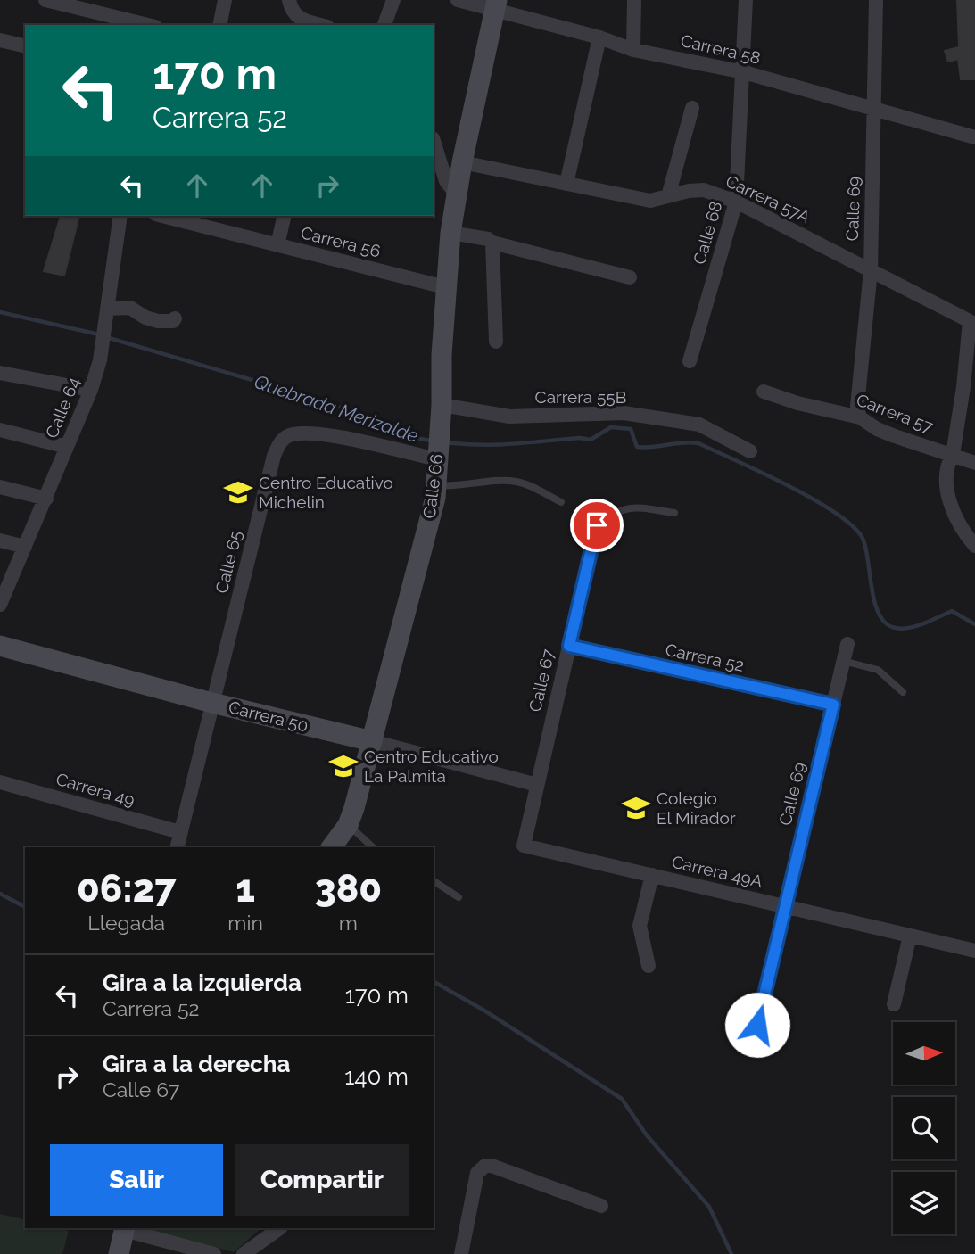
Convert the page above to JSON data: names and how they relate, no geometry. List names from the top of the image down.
{
  "streets": {
    "street": [
      "Carrera 58",
      "Carrera 57A",
      "Calle 69",
      "Calle 68",
      "Carrera 56",
      "Carrera 55B",
      "Calle 64",
      "Carrera 57",
      "Calle 66",
      "Calle 65",
      "Carrera 52",
      "Calle 67",
      "Carrera 50",
      "Carrera 49",
      "Carrera 49A"
    ]
  },
  "crossings": [
    ["Carrera 58", "Calle 69"],
    ["Carrera 58", "Calle 68"],
    ["Carrera 58", "Calle 66"],
    ["Carrera 57A", "Calle 69"],
    ["Carrera 57A", "Calle 68"],
    ["Carrera 57A", "Carrera 57"],
    ["Carrera 57A", "Calle 66"],
    ["Calle 69", "Carrera 57"],
    ["Calle 69", "Carrera 52"],
    ["Calle 69", "Carrera 49A"],
    ["Carrera 56", "Calle 66"],
    ["Carrera 55B", "Calle 66"],
    ["Calle 66", "Calle 65"],
    ["Calle 66", "Carrera 50"],
    ["Calle 65", "Carrera 50"],
    ["Calle 65", "Carrera 49"],
    ["Carrera 52", "Calle 67"],
    ["Calle 67", "Carrera 50"],
    ["Calle 67", "Carrera 49A"]
  ],
  "water": ["Quebrada Merizalde"],
  "places": {
    "school or university": ["Centro Educativo Michelin", "Centro Educativo La Palmita", "Colegio El Mirador"]
  },
  "north": "right",
  "page": {
    "turn": ["170 m", "Carrera 52"],
    "eta": [
      "06:27",
      "Llegada",
      "1",
      "min",
      "380",
      "m"
    ],
    "list": [
      {
        "name": "Gira a la izquierda",
        "note": "Carrera 52",
        "value": "170 m"
      },
      {
        "name": "Gira a la derecha",
        "note": "Calle 67",
        "value": "140 m"
      }
    ],
    "buttons": ["Salir", "Compartir"]
  }
}
